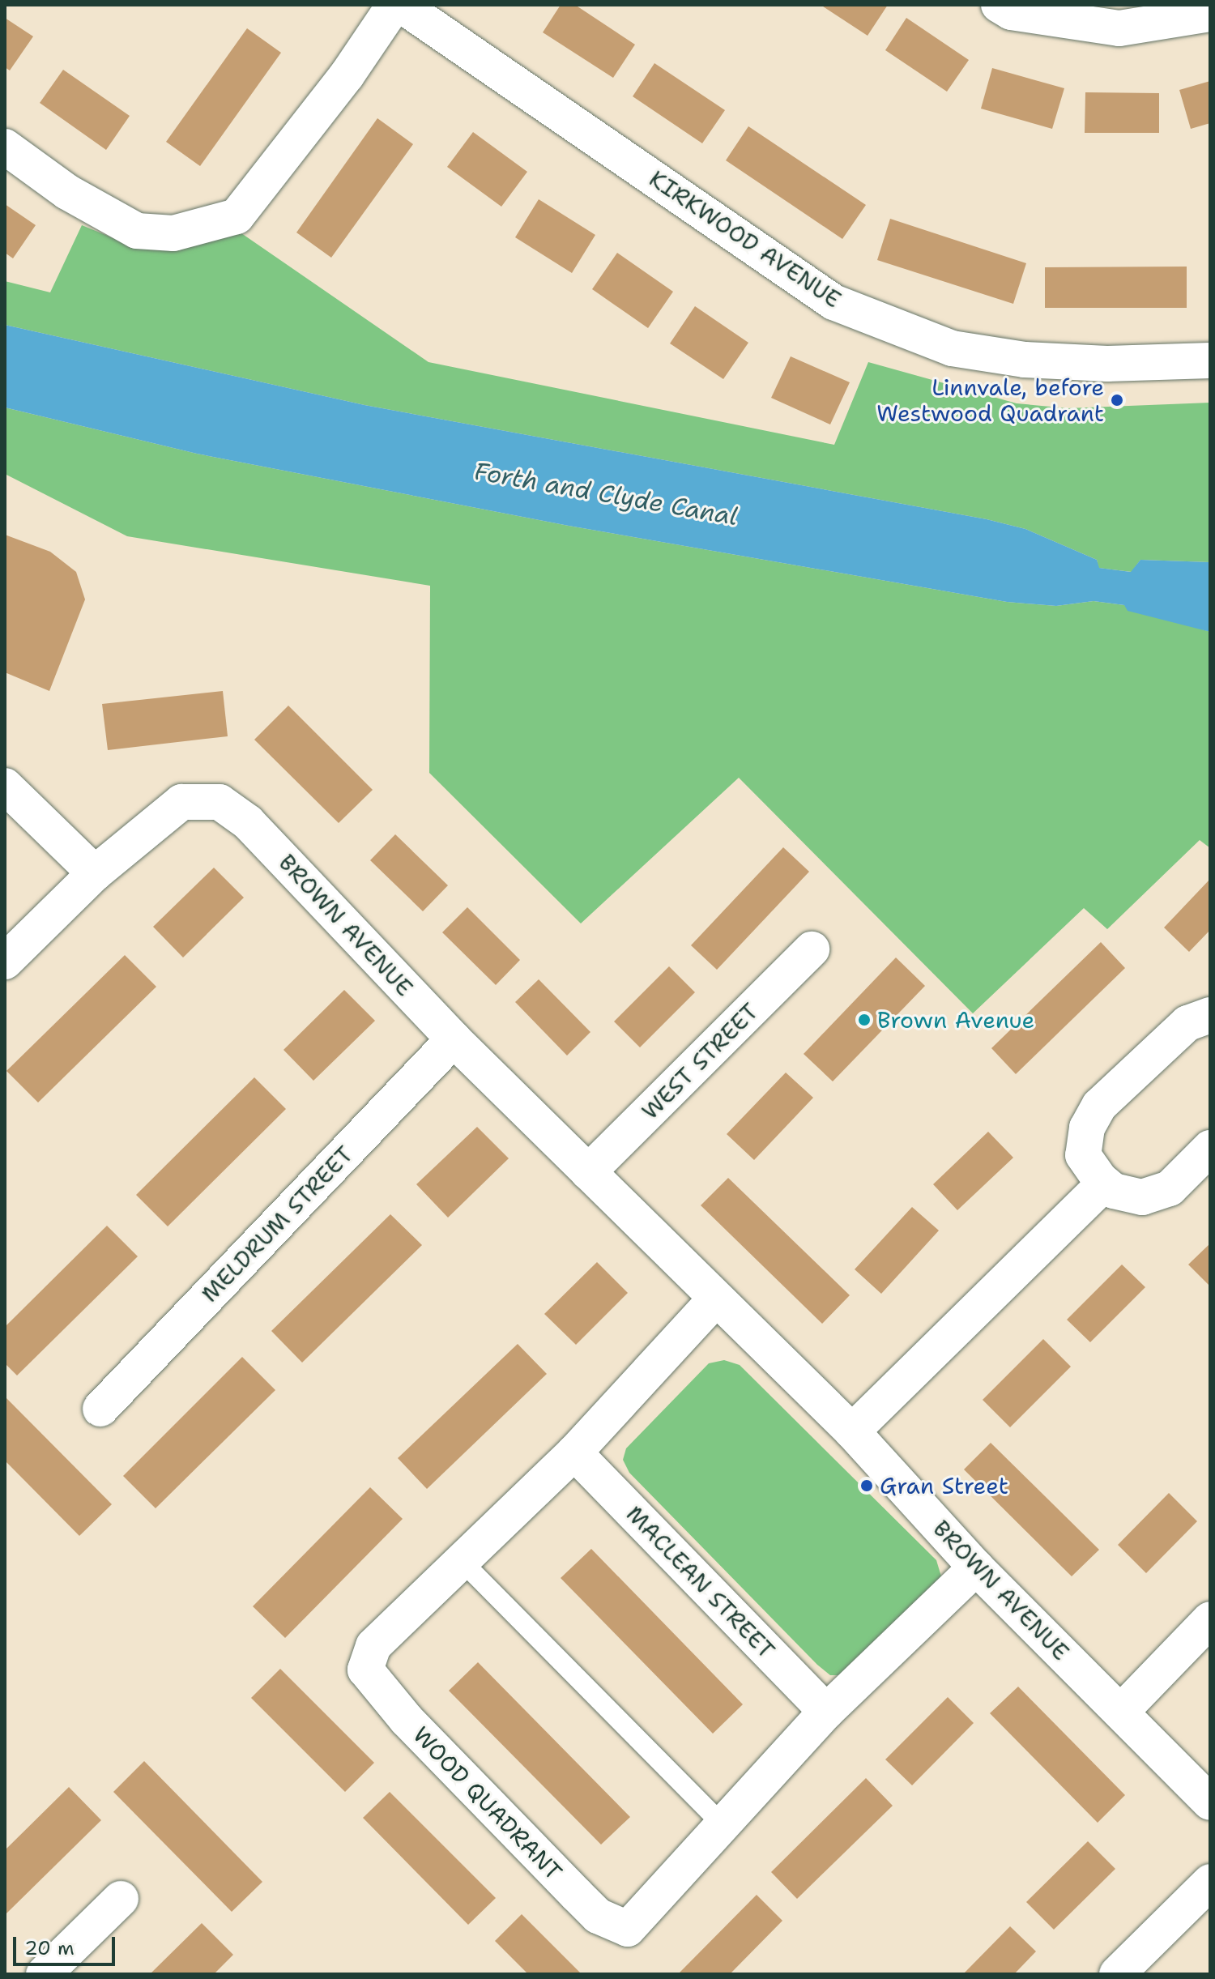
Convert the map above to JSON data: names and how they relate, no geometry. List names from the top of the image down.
{
  "streets": {
    "street": [
      "KIRKWOOD AVENUE",
      "BROWN AVENUE",
      "WEST STREET",
      "MELDRUM STREET",
      "MACLEAN STREET",
      "WOOD QUADRANT"
    ]
  },
  "crossings": [
    ["BROWN AVENUE", "WEST STREET"],
    ["BROWN AVENUE", "MELDRUM STREET"],
    ["BROWN AVENUE", "WOOD QUADRANT"],
    ["MACLEAN STREET", "WOOD QUADRANT"]
  ],
  "water": ["Forth and Clyde Canal"],
  "places": ["Linnvale, before Westwood Quadrant", "Brown Avenue", "Gran Street"],
  "scale_bar": "20 m"
}
